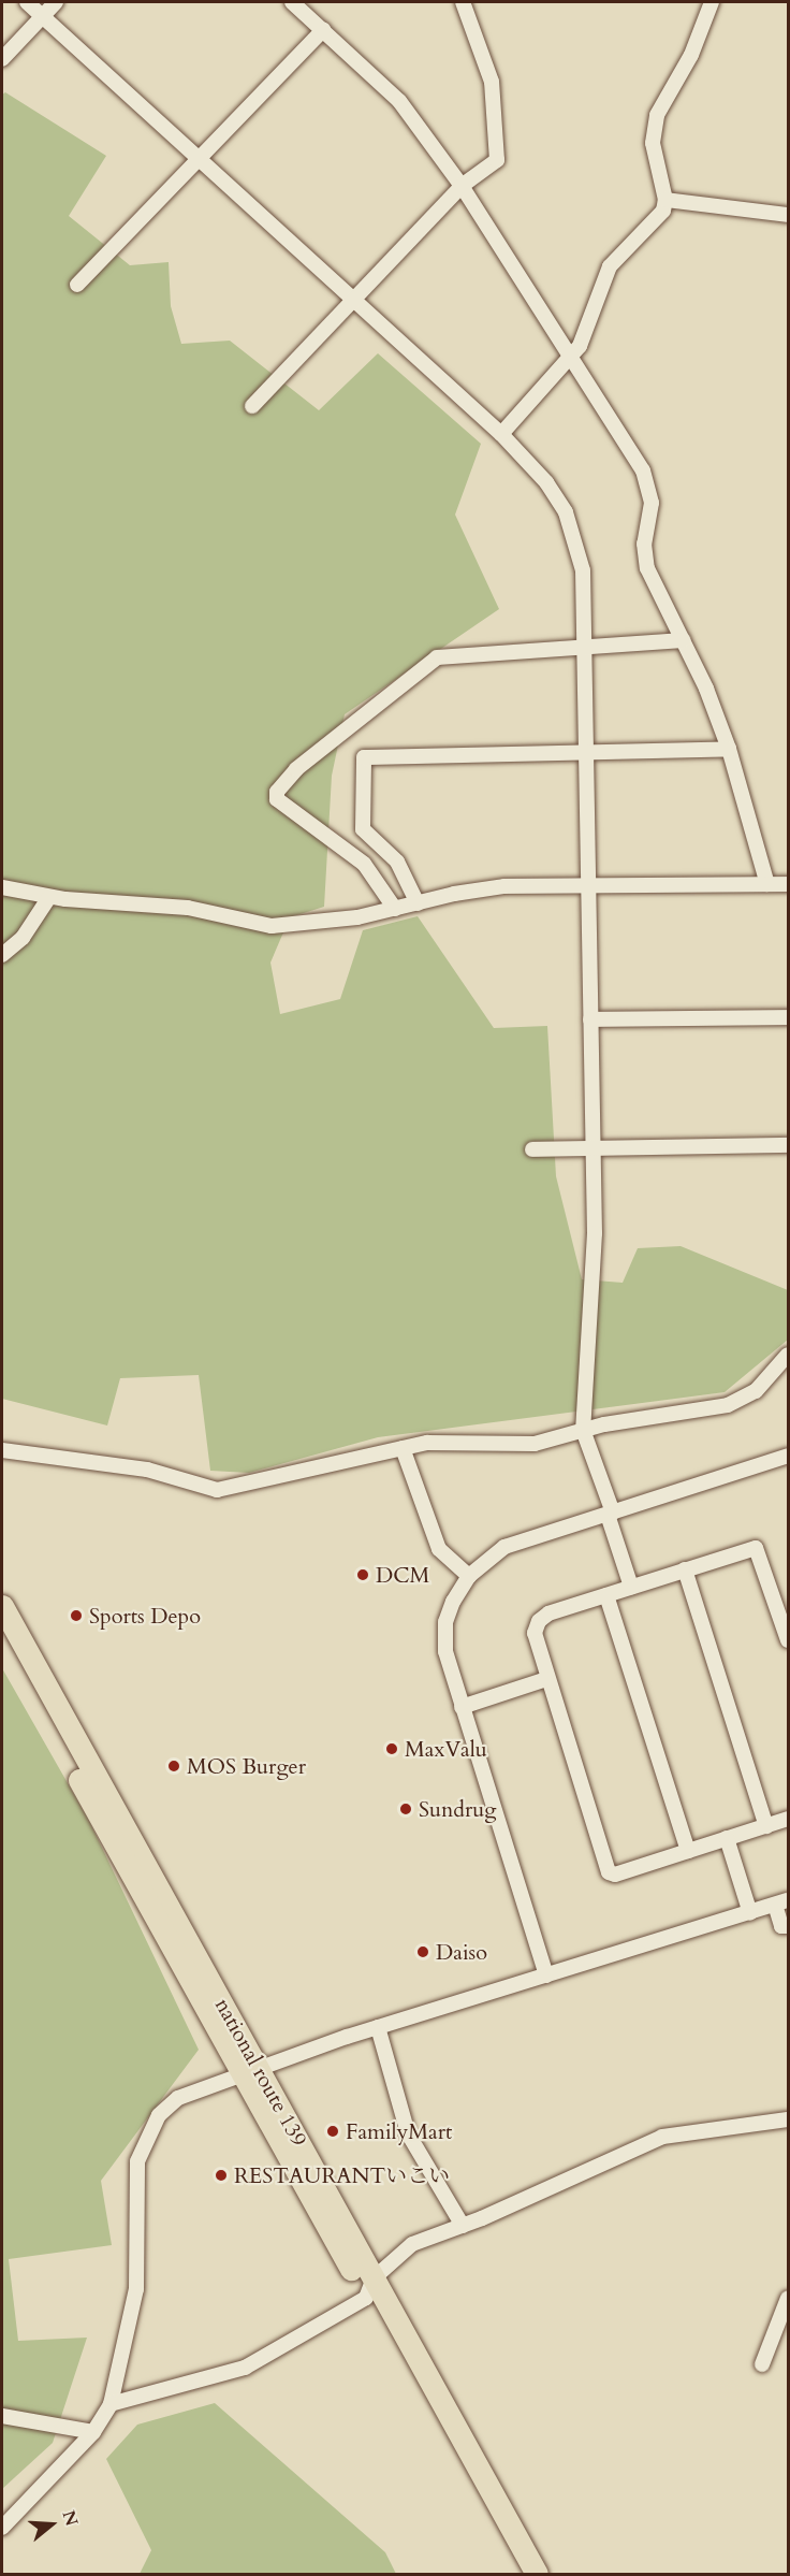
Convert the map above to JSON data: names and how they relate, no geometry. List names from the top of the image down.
{
  "streets": {
    "highway": ["national route 139"]
  },
  "places": [
    "DCM",
    "Sports Depo",
    "MaxValu",
    "MOS Burger",
    "Sundrug",
    "Daiso",
    "FamilyMart",
    "RESTAURANTいこい"
  ],
  "north": "right"
}
